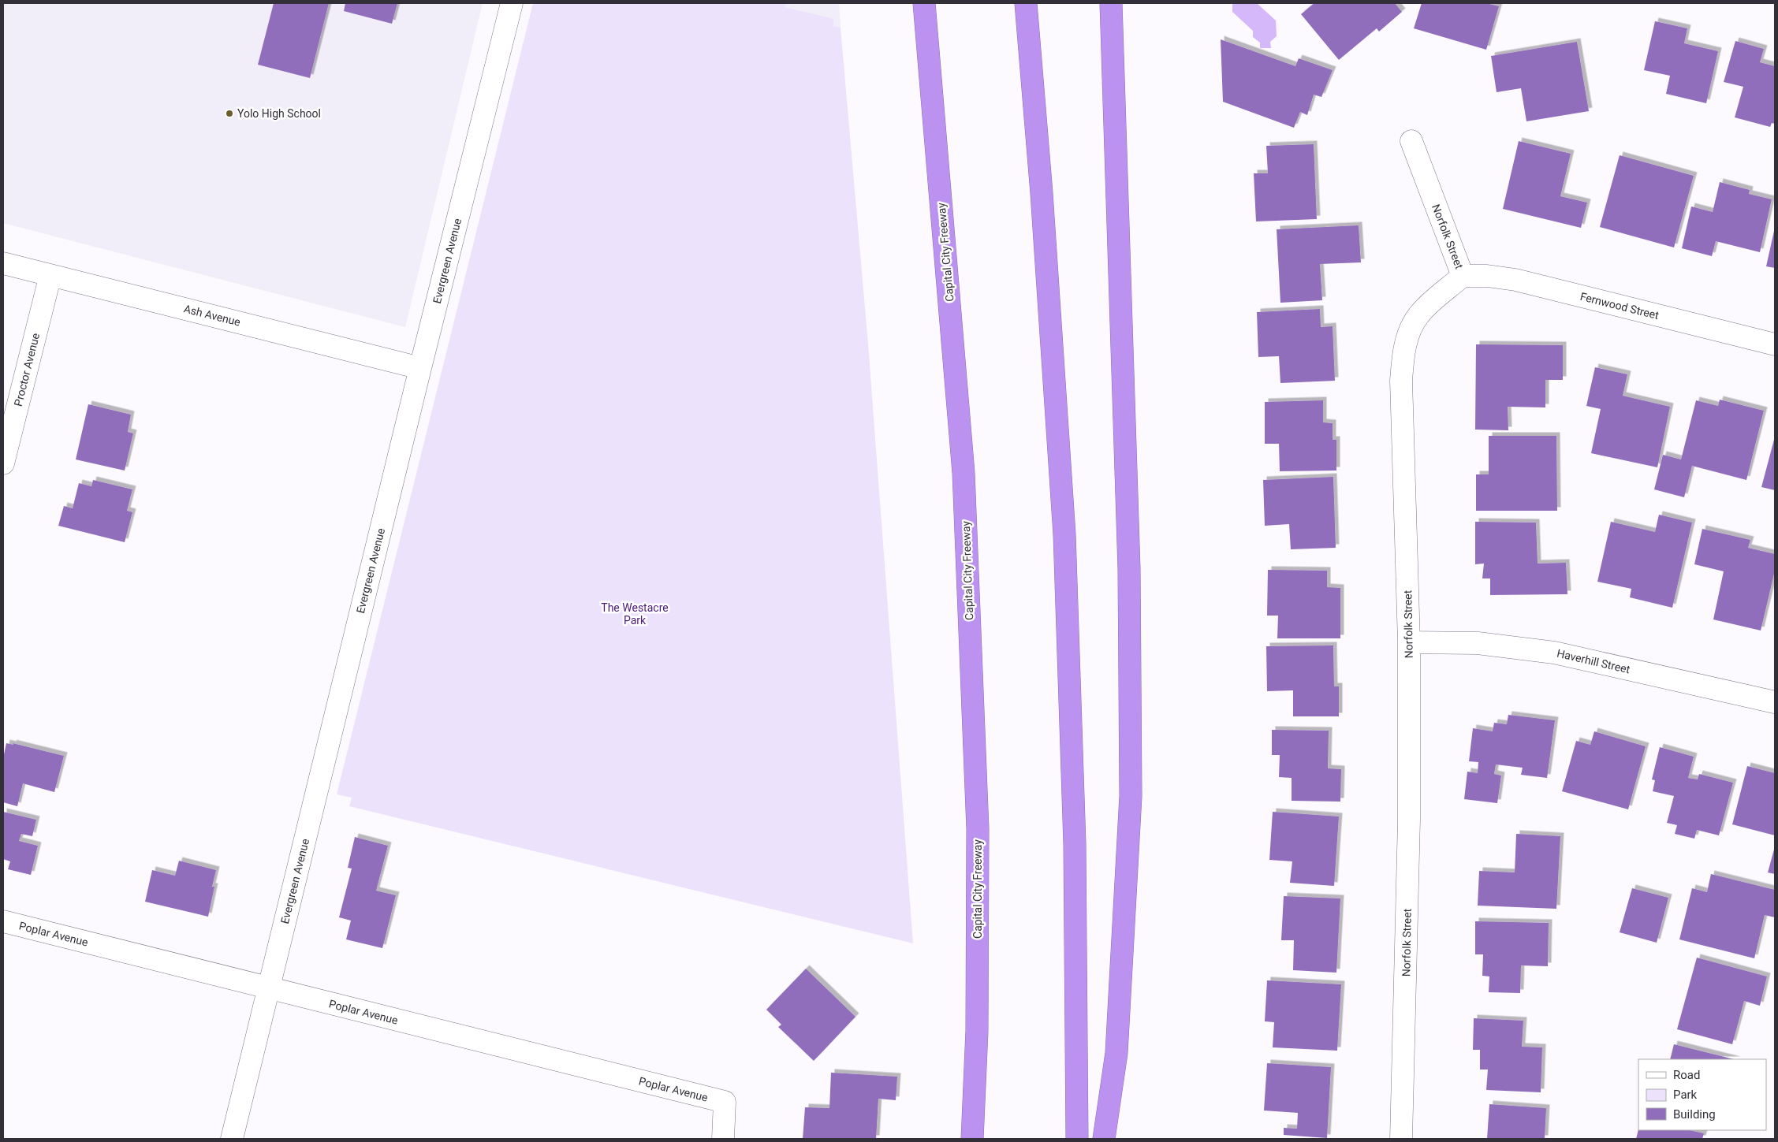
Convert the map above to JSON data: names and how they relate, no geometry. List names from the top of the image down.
{
  "streets": {
    "highway": ["Capital City Freeway"],
    "street": [
      "Norfolk Street",
      "Evergreen Avenue",
      "Fernwood Street",
      "Ash Avenue",
      "Proctor Avenue",
      "Haverhill Street",
      "Poplar Avenue"
    ]
  },
  "crossings": [
    ["Norfolk Street", "Fernwood Street"],
    ["Norfolk Street", "Haverhill Street"],
    ["Evergreen Avenue", "Ash Avenue"],
    ["Evergreen Avenue", "Poplar Avenue"],
    ["Ash Avenue", "Proctor Avenue"]
  ],
  "parks": ["The Westacre Park"],
  "places": ["Yolo High School"],
  "legend": ["Road", "Park", "Building"]
}
